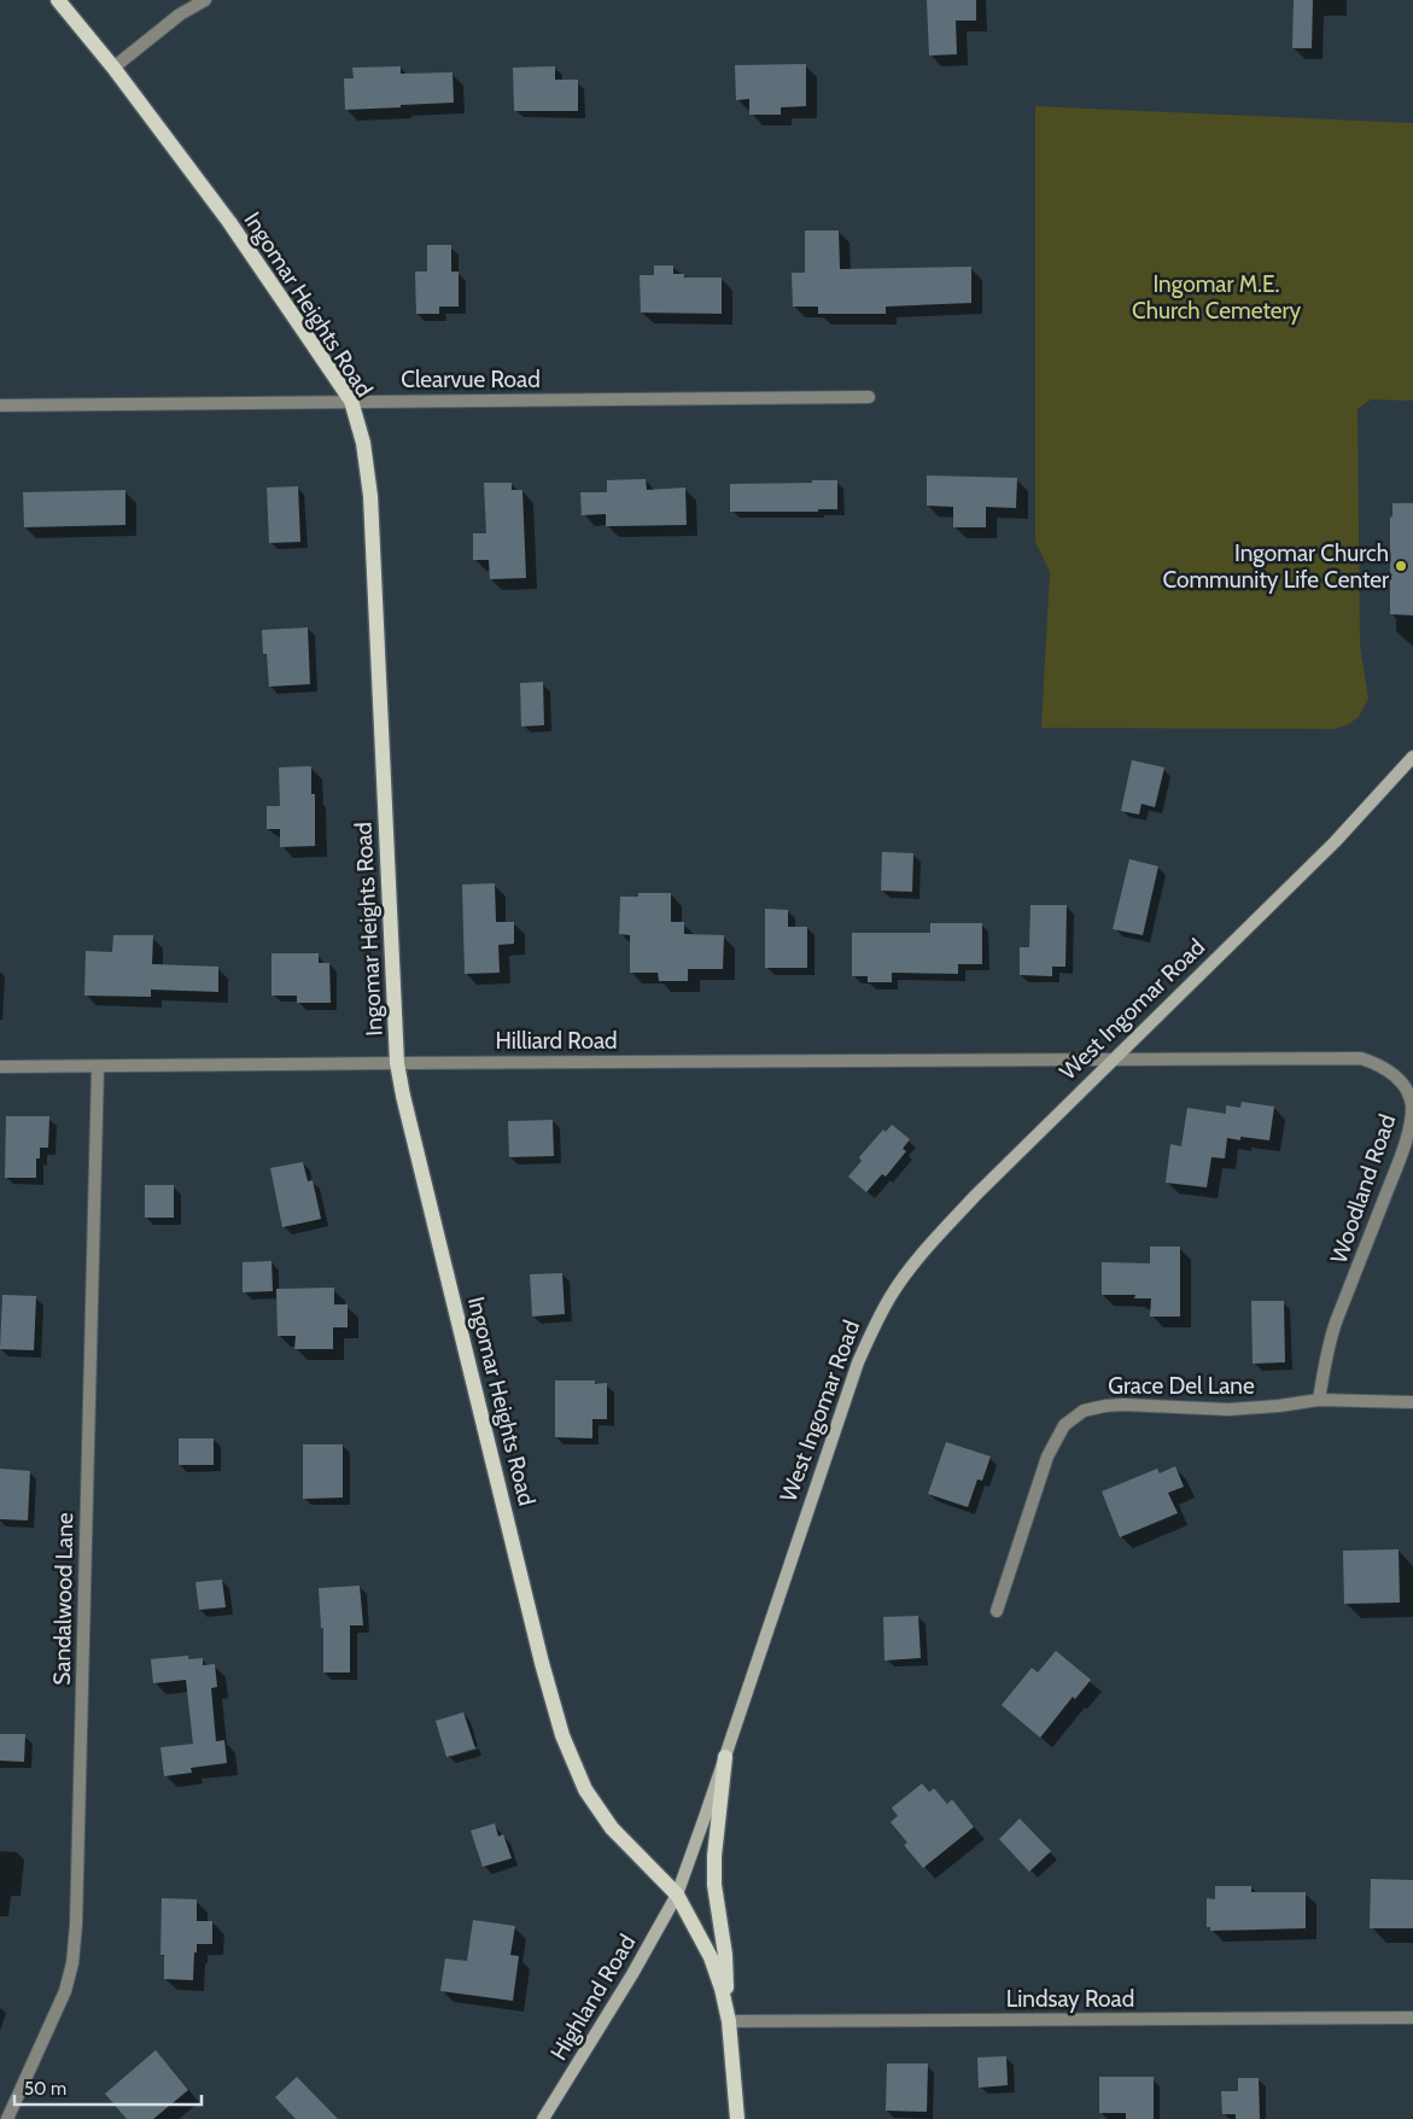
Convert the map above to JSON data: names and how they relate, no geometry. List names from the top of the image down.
{
  "streets": {
    "main road": ["Ingomar Heights Road"],
    "street": [
      "Clearvue Road",
      "West Ingomar Road",
      "Hilliard Road",
      "Woodland Road",
      "Grace Del Lane",
      "Sandalwood Lane",
      "Highland Road",
      "Lindsay Road"
    ]
  },
  "crossings": [
    ["Ingomar Heights Road", "Clearvue Road"],
    ["Ingomar Heights Road", "West Ingomar Road"],
    ["Ingomar Heights Road", "Hilliard Road"],
    ["Ingomar Heights Road", "Highland Road"],
    ["West Ingomar Road", "Hilliard Road"],
    ["West Ingomar Road", "Woodland Road"],
    ["West Ingomar Road", "Highland Road"],
    ["Hilliard Road", "Woodland Road"],
    ["Hilliard Road", "Sandalwood Lane"],
    ["Woodland Road", "Grace Del Lane"]
  ],
  "parks": ["Ingomar M.E. Church Cemetery"],
  "places": ["Ingomar Church Community Life Center"],
  "scale_bar": "50 m"
}
